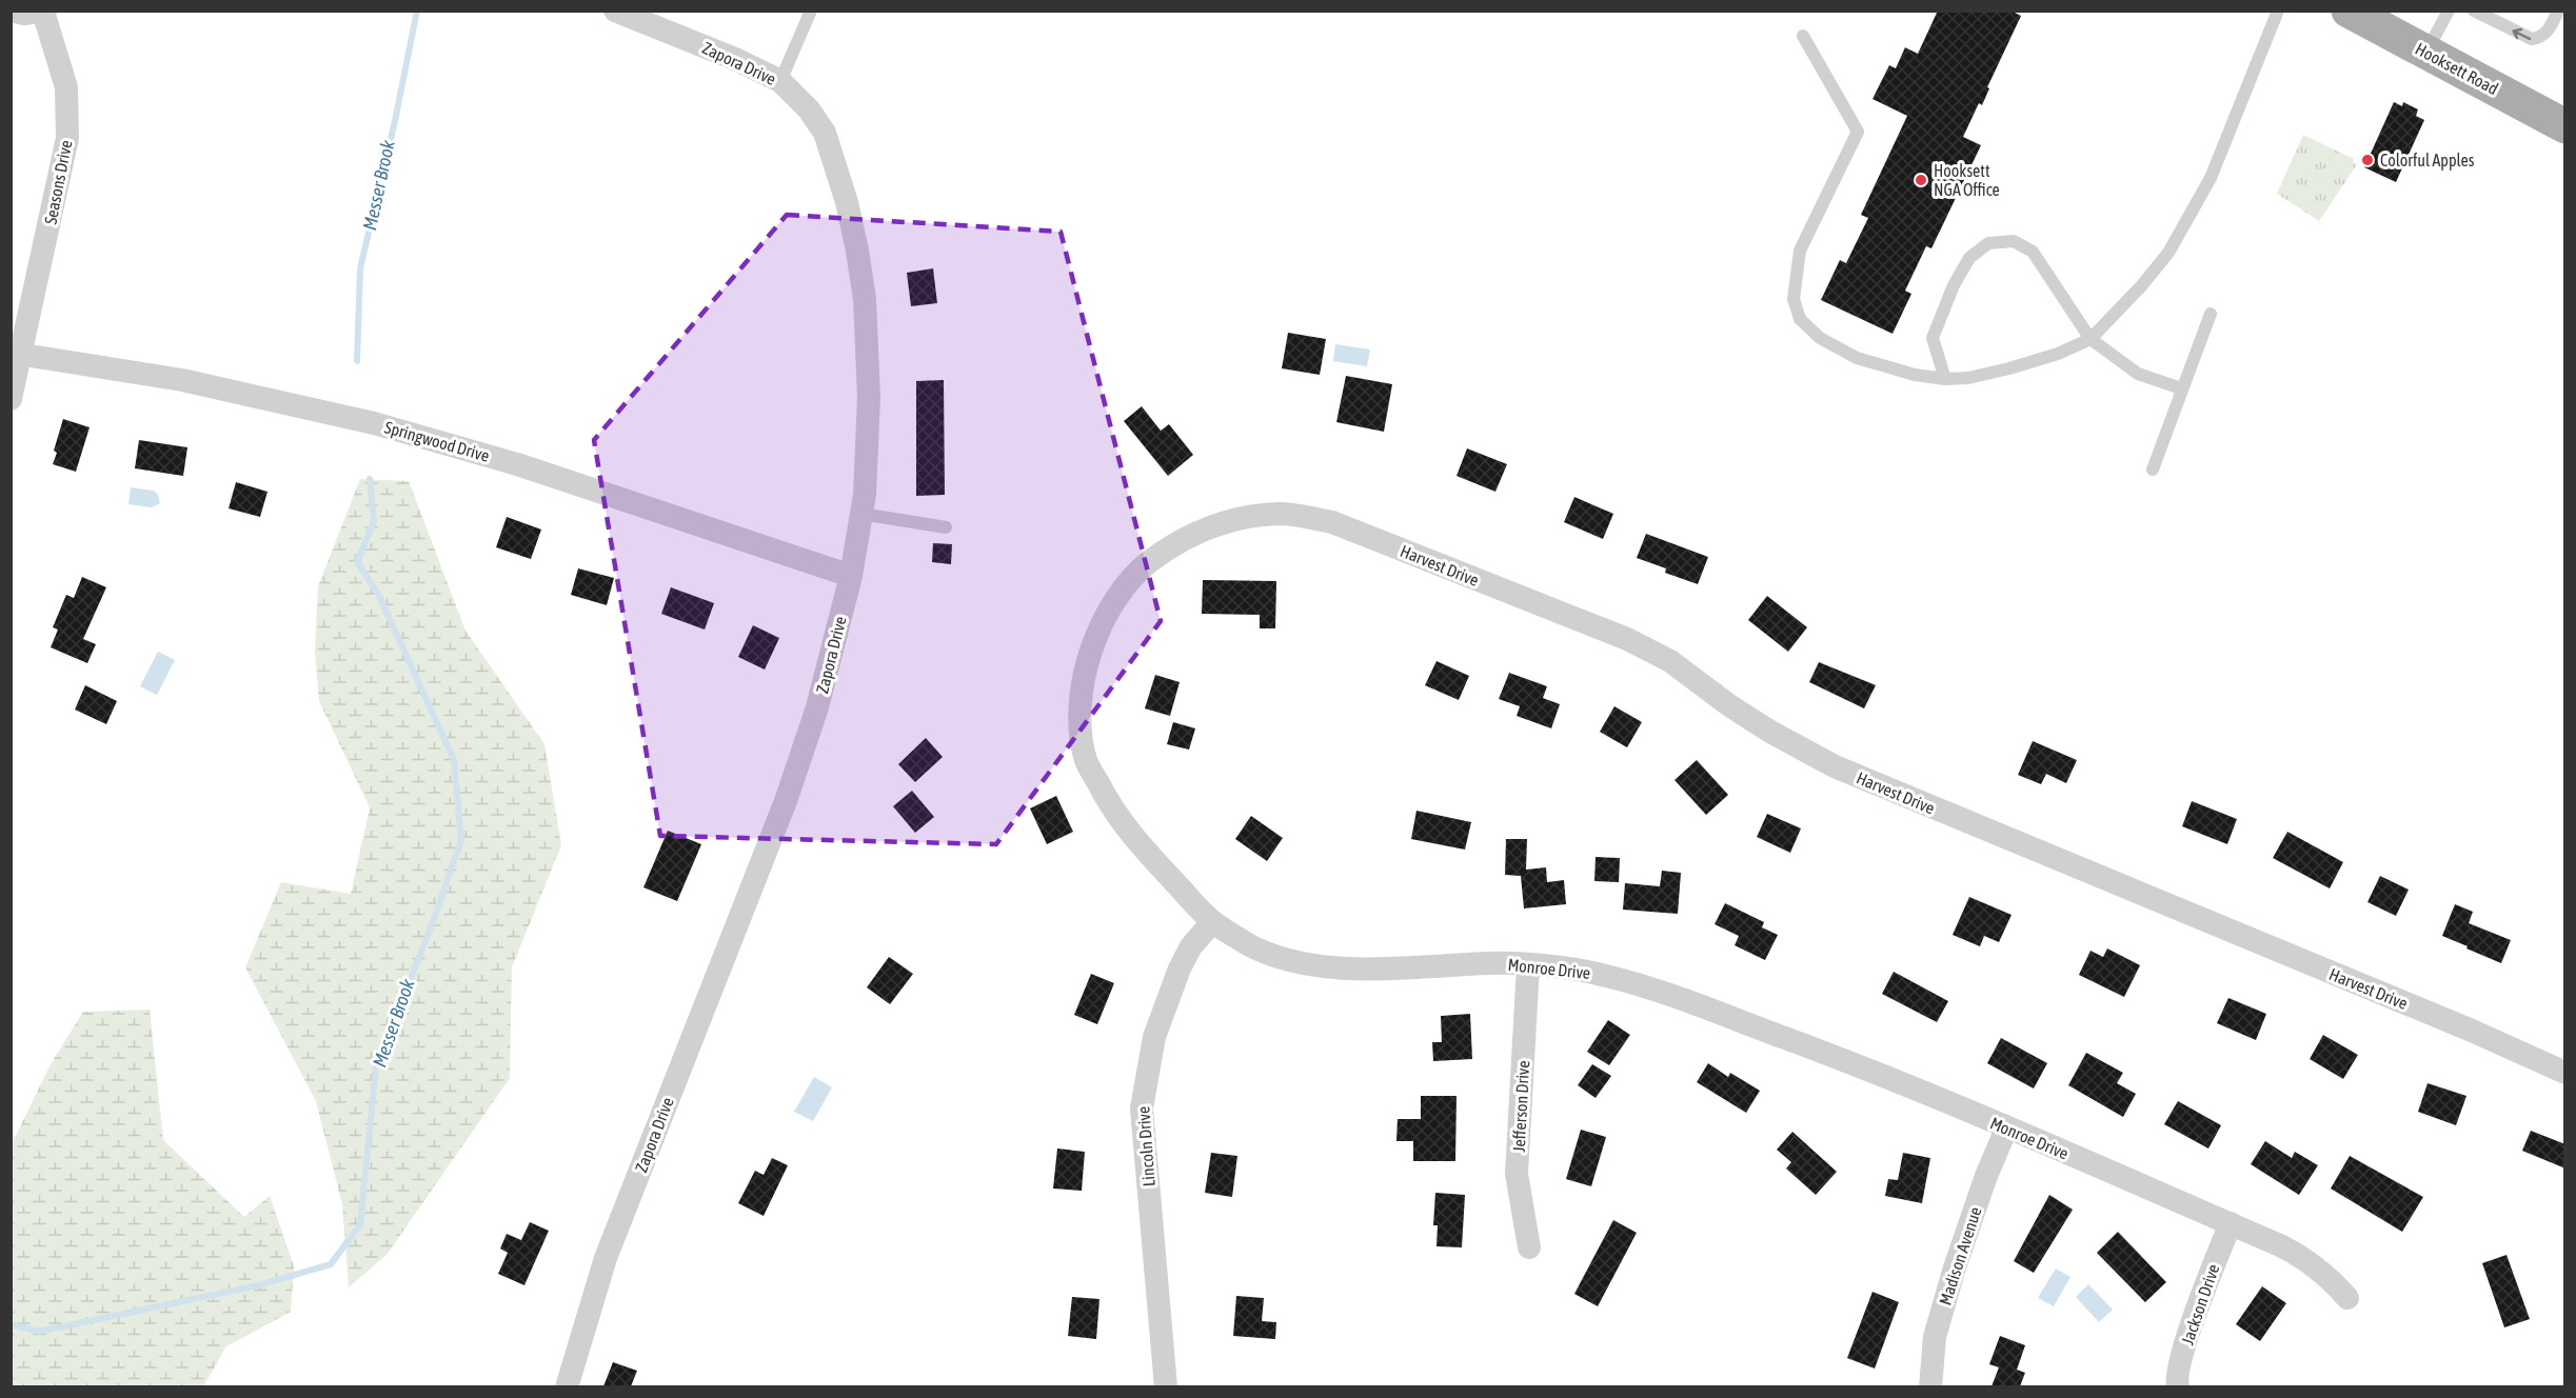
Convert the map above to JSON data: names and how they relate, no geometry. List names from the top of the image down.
{
  "streets": {
    "main road": ["Hooksett Road"],
    "street": [
      "Zapora Drive",
      "Seasons Drive",
      "Springwood Drive",
      "Harvest Drive",
      "Monroe Drive",
      "Jefferson Drive",
      "Lincoln Drive",
      "Madison Avenue",
      "Jackson Drive"
    ]
  },
  "crossings": [
    ["Zapora Drive", "Springwood Drive"],
    ["Seasons Drive", "Springwood Drive"],
    ["Harvest Drive", "Monroe Drive"],
    ["Monroe Drive", "Jefferson Drive"],
    ["Monroe Drive", "Lincoln Drive"],
    ["Monroe Drive", "Madison Avenue"],
    ["Monroe Drive", "Jackson Drive"]
  ],
  "water": ["Messer Brook"],
  "places": ["Colorful Apples", "Hooksett NGA Office"]
}
